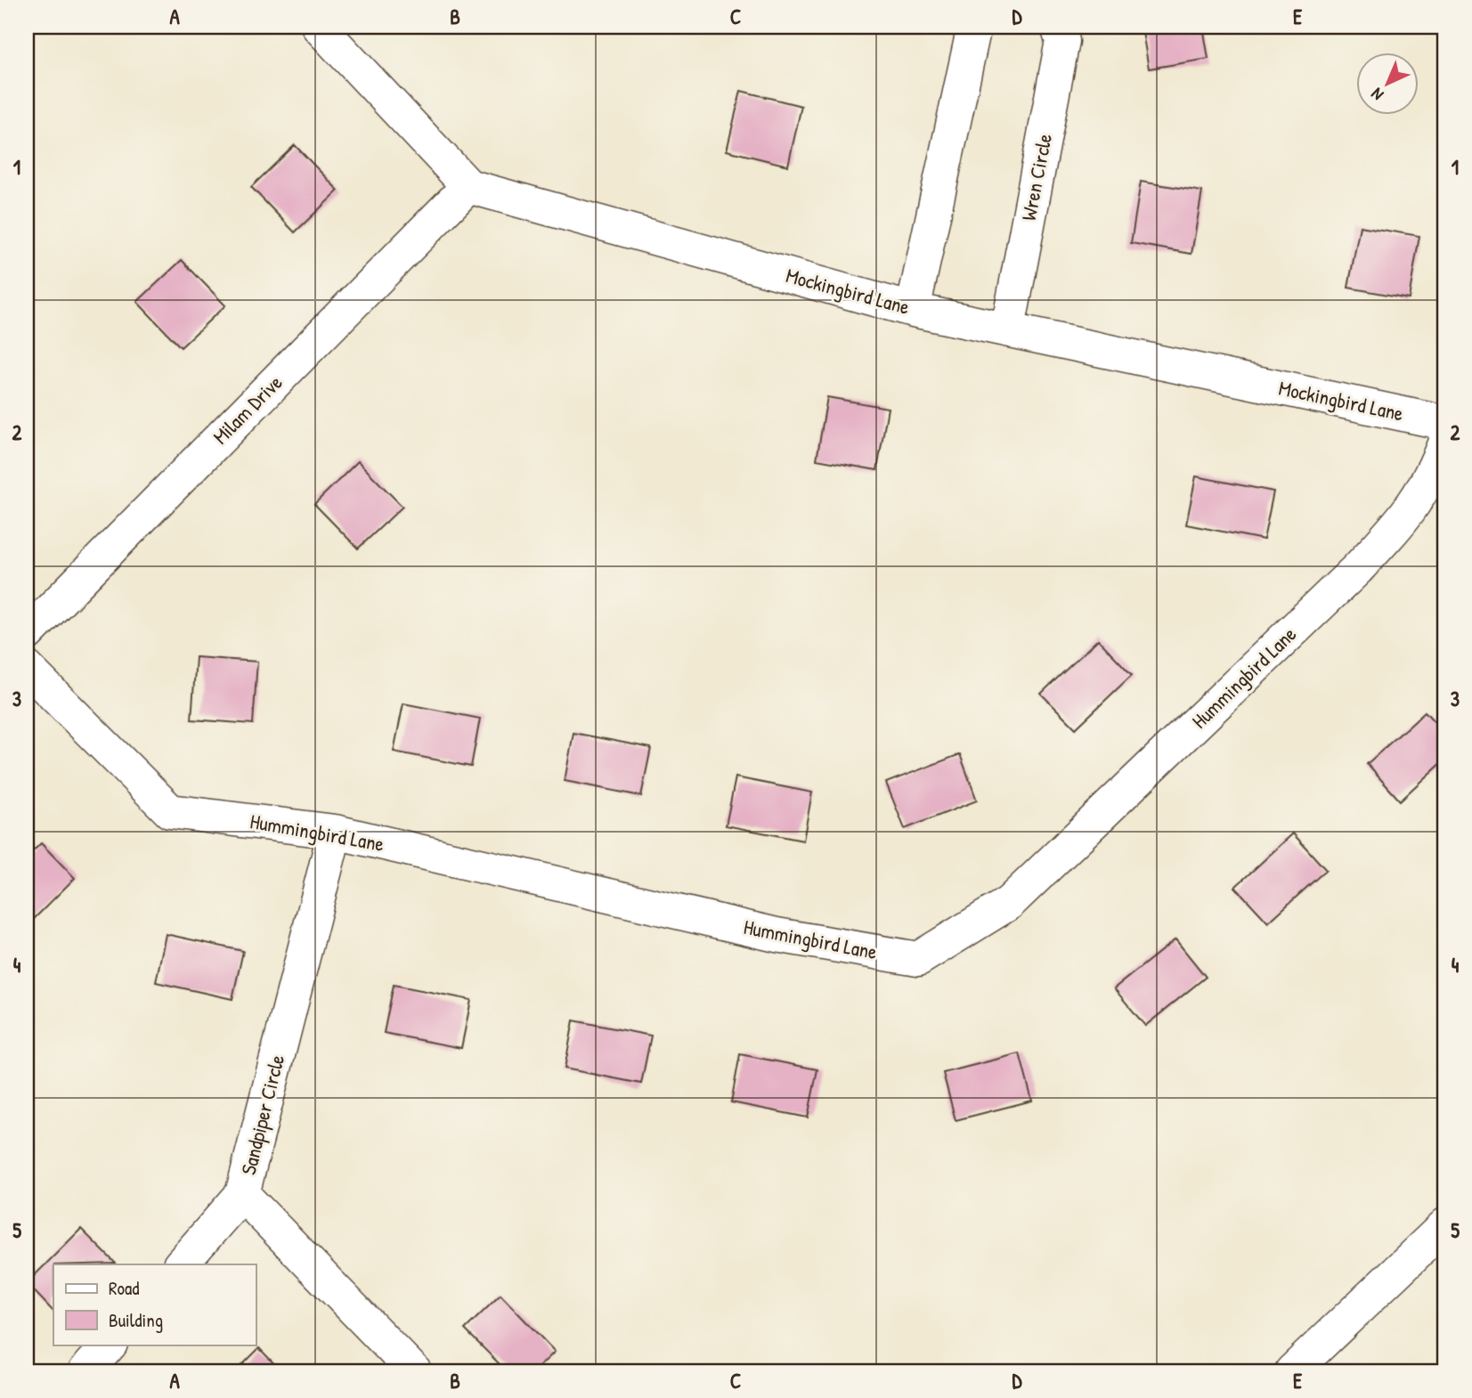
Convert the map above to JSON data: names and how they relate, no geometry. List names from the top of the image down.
{
  "streets": {
    "street": [
      "Wren Circle",
      "Mockingbird Lane",
      "Milam Drive",
      "Hummingbird Lane",
      "Sandpiper Circle"
    ]
  },
  "crossings": [
    ["Wren Circle", "Mockingbird Lane"],
    ["Mockingbird Lane", "Milam Drive"],
    ["Hummingbird Lane", "Sandpiper Circle"]
  ],
  "legend": ["Road", "Building"],
  "north": "bottom left",
  "grid": {
    "columns": [
      "A",
      "B",
      "C",
      "D",
      "E"
    ],
    "rows": [
      "1",
      "2",
      "3",
      "4",
      "5"
    ]
  }
}
